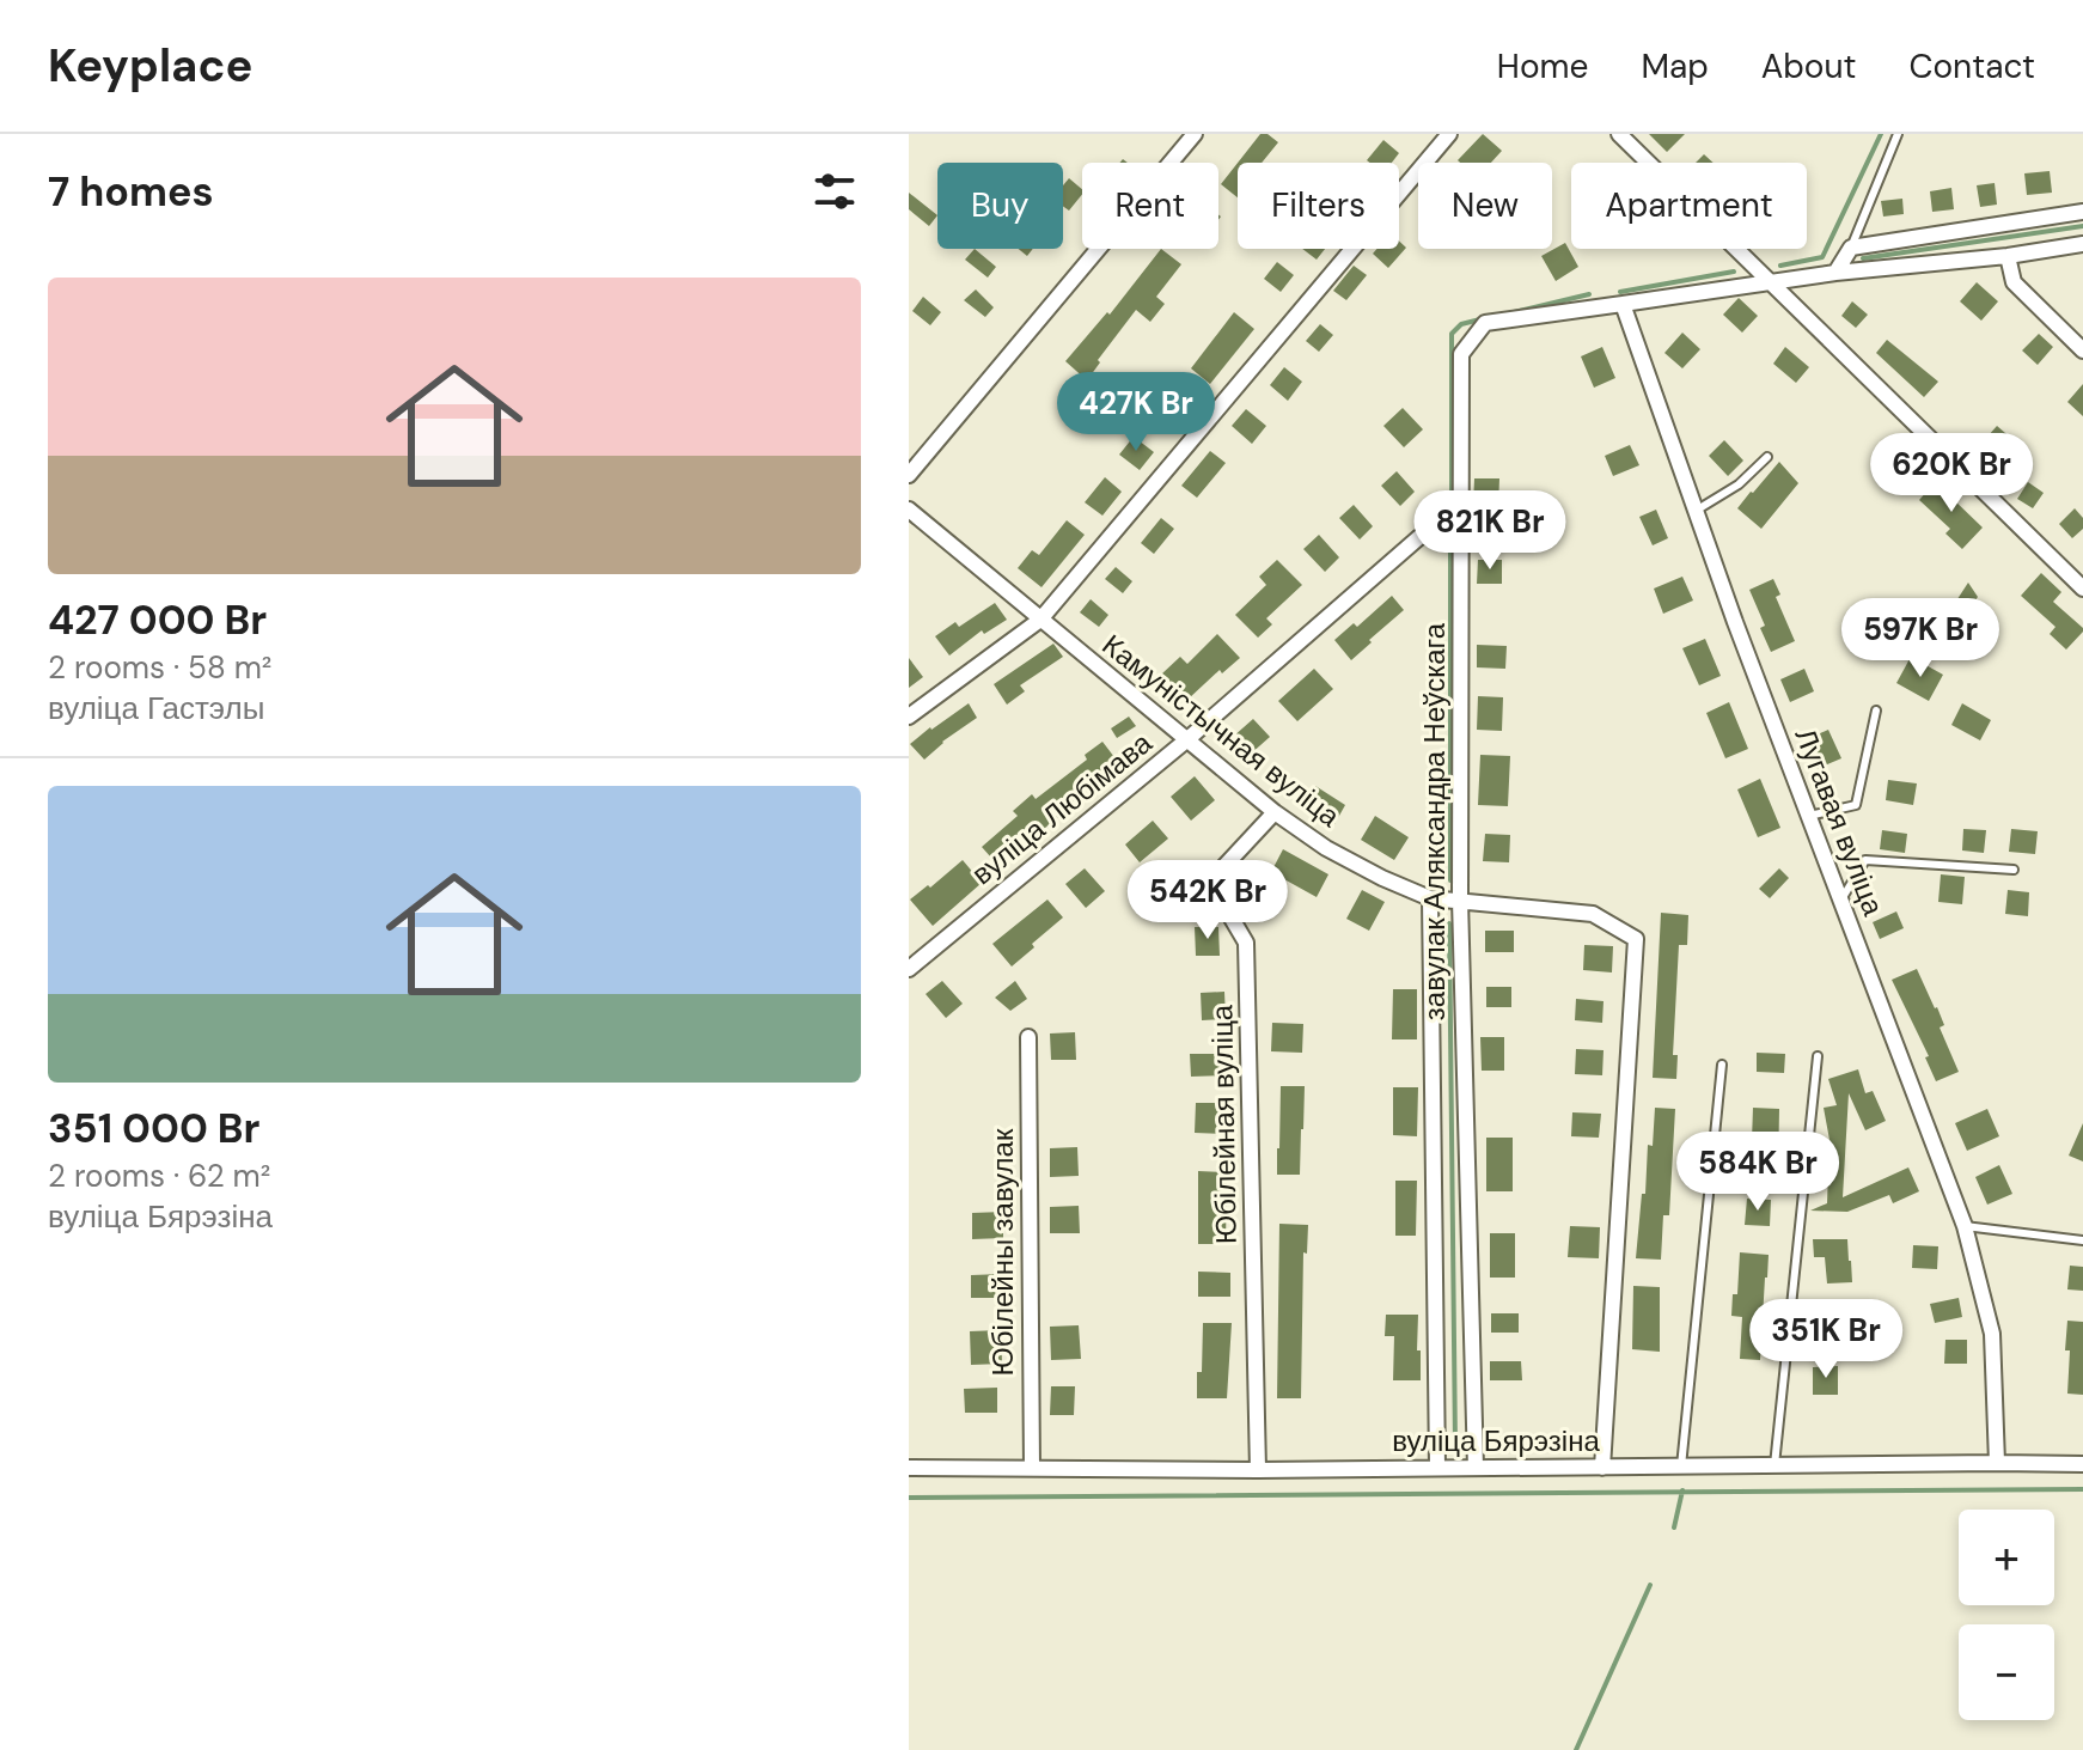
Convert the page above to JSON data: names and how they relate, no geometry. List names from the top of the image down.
{
  "streets": {
    "street": [
      "Камуністычная вуліца",
      "вуліца Любімава",
      "завулак Аляксандра Неўскага",
      "Лугавая вуліца",
      "Юбілейная вуліца",
      "Юбілейны завулак",
      "вуліца Бярэзіна"
    ]
  },
  "crossings": [
    ["Камуністычная вуліца", "вуліца Любімава"],
    ["Камуністычная вуліца", "завулак Аляксандра Неўскага"],
    ["Камуністычная вуліца", "Юбілейная вуліца"],
    ["Камуністычная вуліца", "вуліца Бярэзіна"],
    ["завулак Аляксандра Неўскага", "Лугавая вуліца"],
    ["завулак Аляксандра Неўскага", "вуліца Бярэзіна"],
    ["Лугавая вуліца", "вуліца Бярэзіна"],
    ["Юбілейная вуліца", "вуліца Бярэзіна"],
    ["Юбілейны завулак", "вуліца Бярэзіна"]
  ],
  "page": {
    "header": "Keyplace",
    "nav": [
      "Home",
      "Map",
      "About",
      "Contact"
    ],
    "heading": "7 homes",
    "chip": [
      "Buy",
      "Rent",
      "Filters",
      "New",
      "Apartment"
    ],
    "list": [
      {
        "name": "427 000 Br",
        "note": "2 rooms · 58 m² · вуліца Гастэлы"
      },
      {
        "name": "351 000 Br",
        "note": "2 rooms · 62 m² · вуліца Бярэзіна"
      }
    ],
    "price": [
      "427K Br",
      "620K Br",
      "821K Br",
      "597K Br",
      "542K Br",
      "584K Br",
      "351K Br"
    ],
    "map_buttons": ["+", "−"]
  }
}
